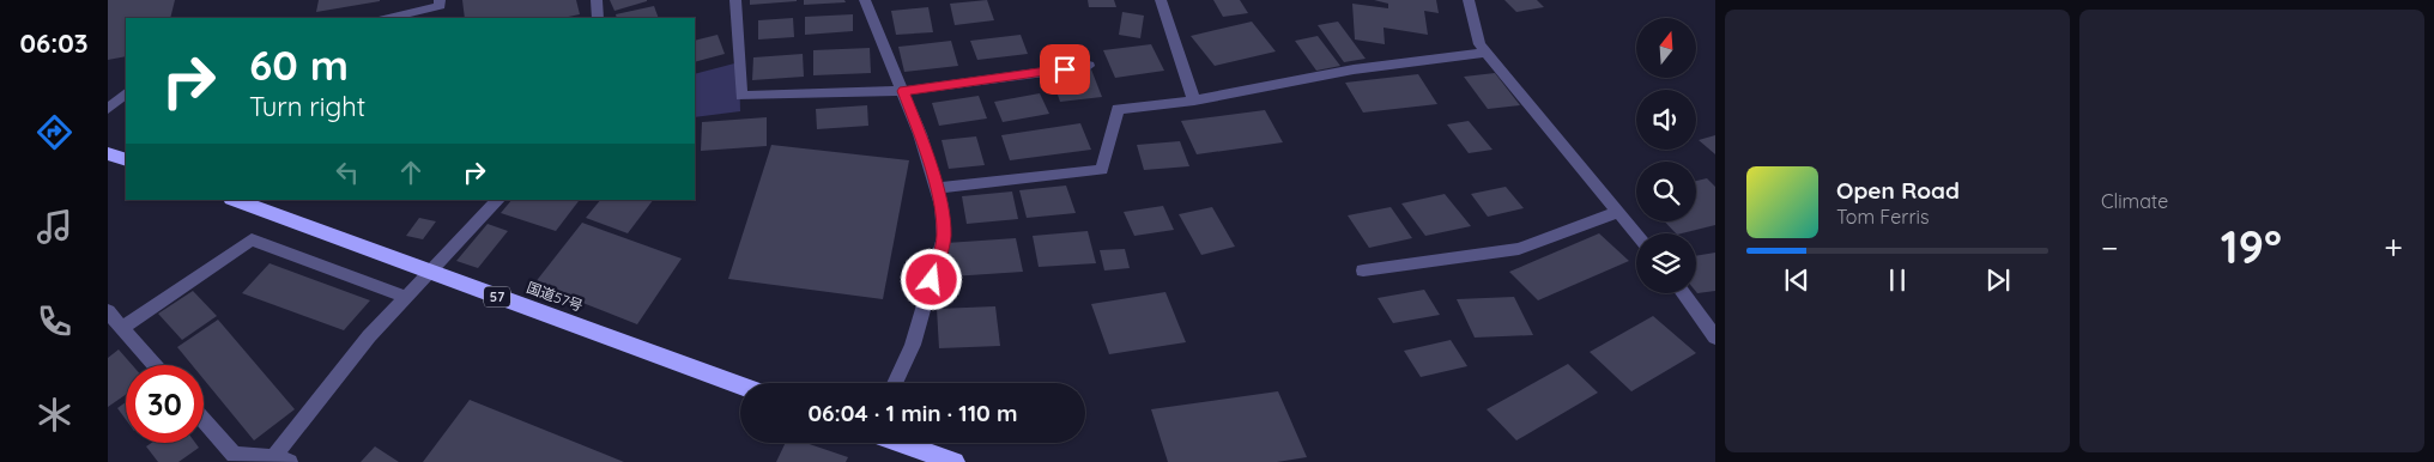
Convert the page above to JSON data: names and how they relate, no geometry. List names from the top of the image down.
{
  "streets": {
    "highway": ["57", "国道57号"]
  },
  "north": "top",
  "page": {
    "tabs": "06:03",
    "tile": "Climate",
    "turn": ["60 m", "Turn right"],
    "song": ["Open Road", "Tom Ferris"],
    "heat": ["−", "19°", "+"],
    "limit": "30",
    "trip": "06:04 · 1 min · 110 m"
  }
}
